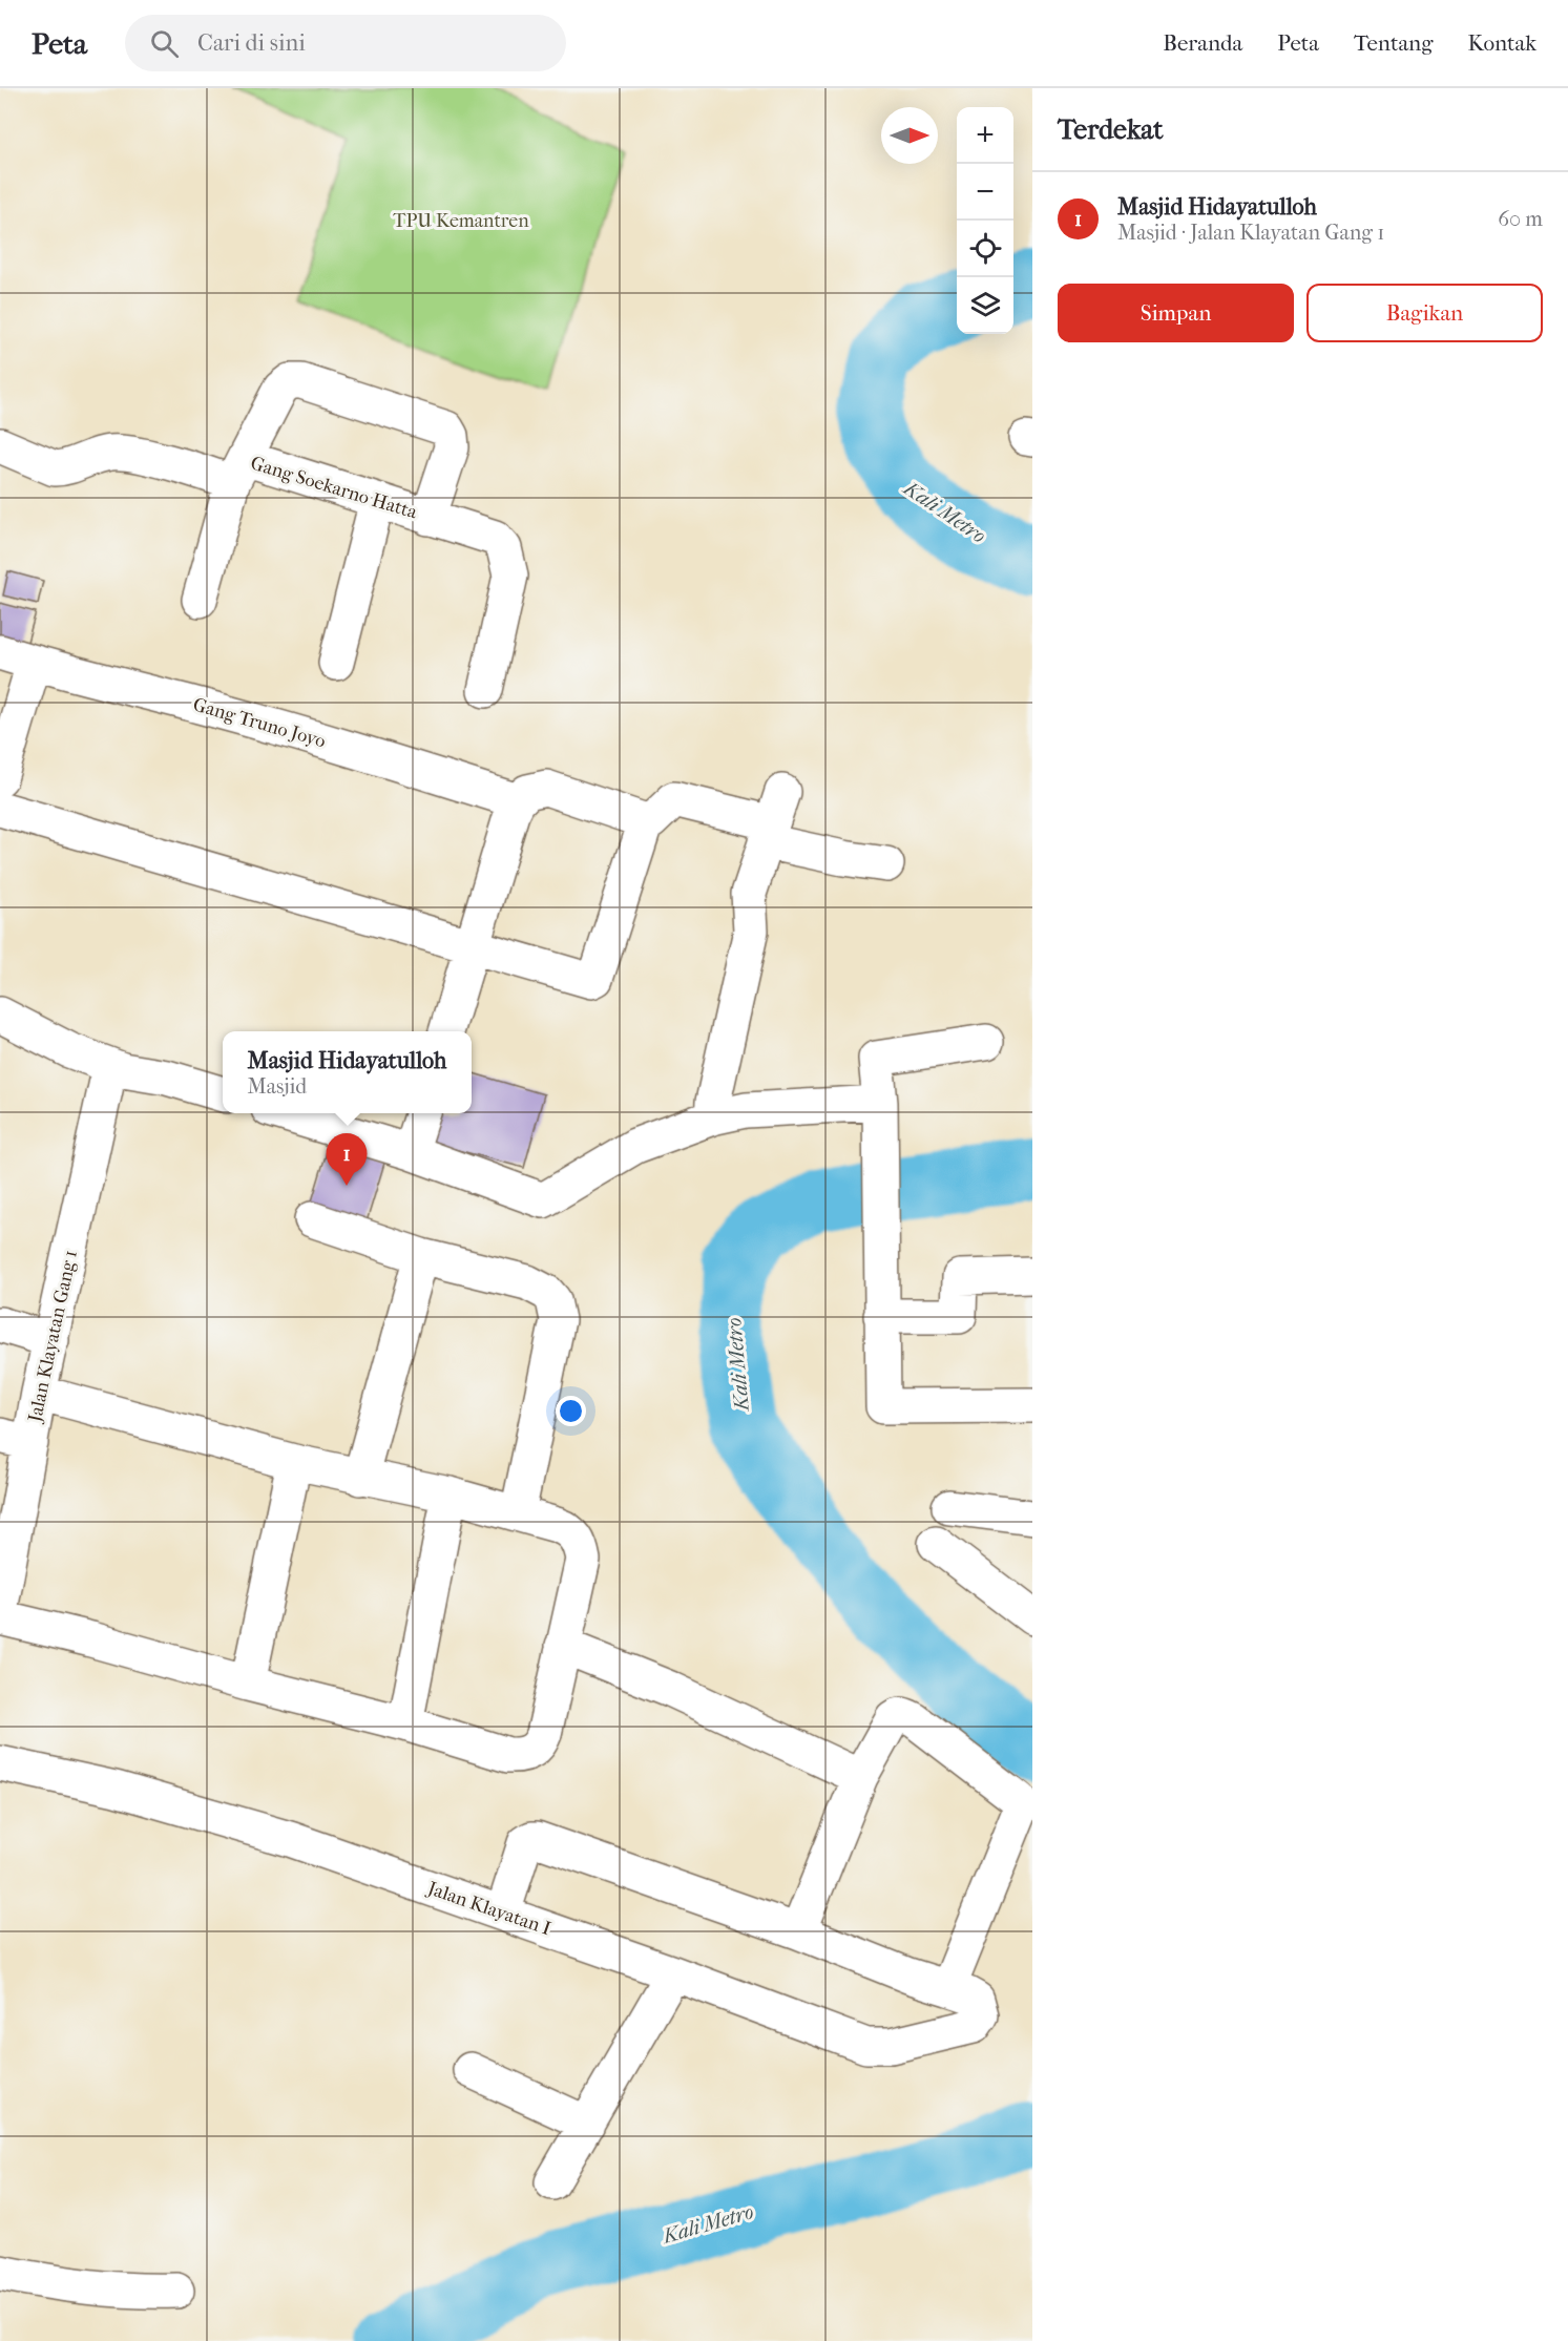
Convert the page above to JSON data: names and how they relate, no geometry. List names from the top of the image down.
{
  "streets": {
    "street": [
      "Gang Soekarno Hatta",
      "Gang Truno Joyo",
      "Jalan Klayatan Gang 1",
      "Jalan Klayatan I"
    ]
  },
  "water": ["Kali Metro"],
  "parks": ["TPU Kemantren"],
  "north": "right",
  "page": {
    "header": "Peta",
    "search": "Cari di sini",
    "nav": [
      "Beranda",
      "Peta",
      "Tentang",
      "Kontak"
    ],
    "heading": "Terdekat",
    "map_buttons": ["+", "−"],
    "list": [
      {
        "mark": "1",
        "name": "Masjid Hidayatulloh",
        "note": "Masjid · Jalan Klayatan Gang 1",
        "value": "60 m"
      }
    ],
    "buttons": ["Simpan", "Bagikan"],
    "popup": ["Masjid Hidayatulloh", "Masjid"],
    "pins": "1"
  }
}
